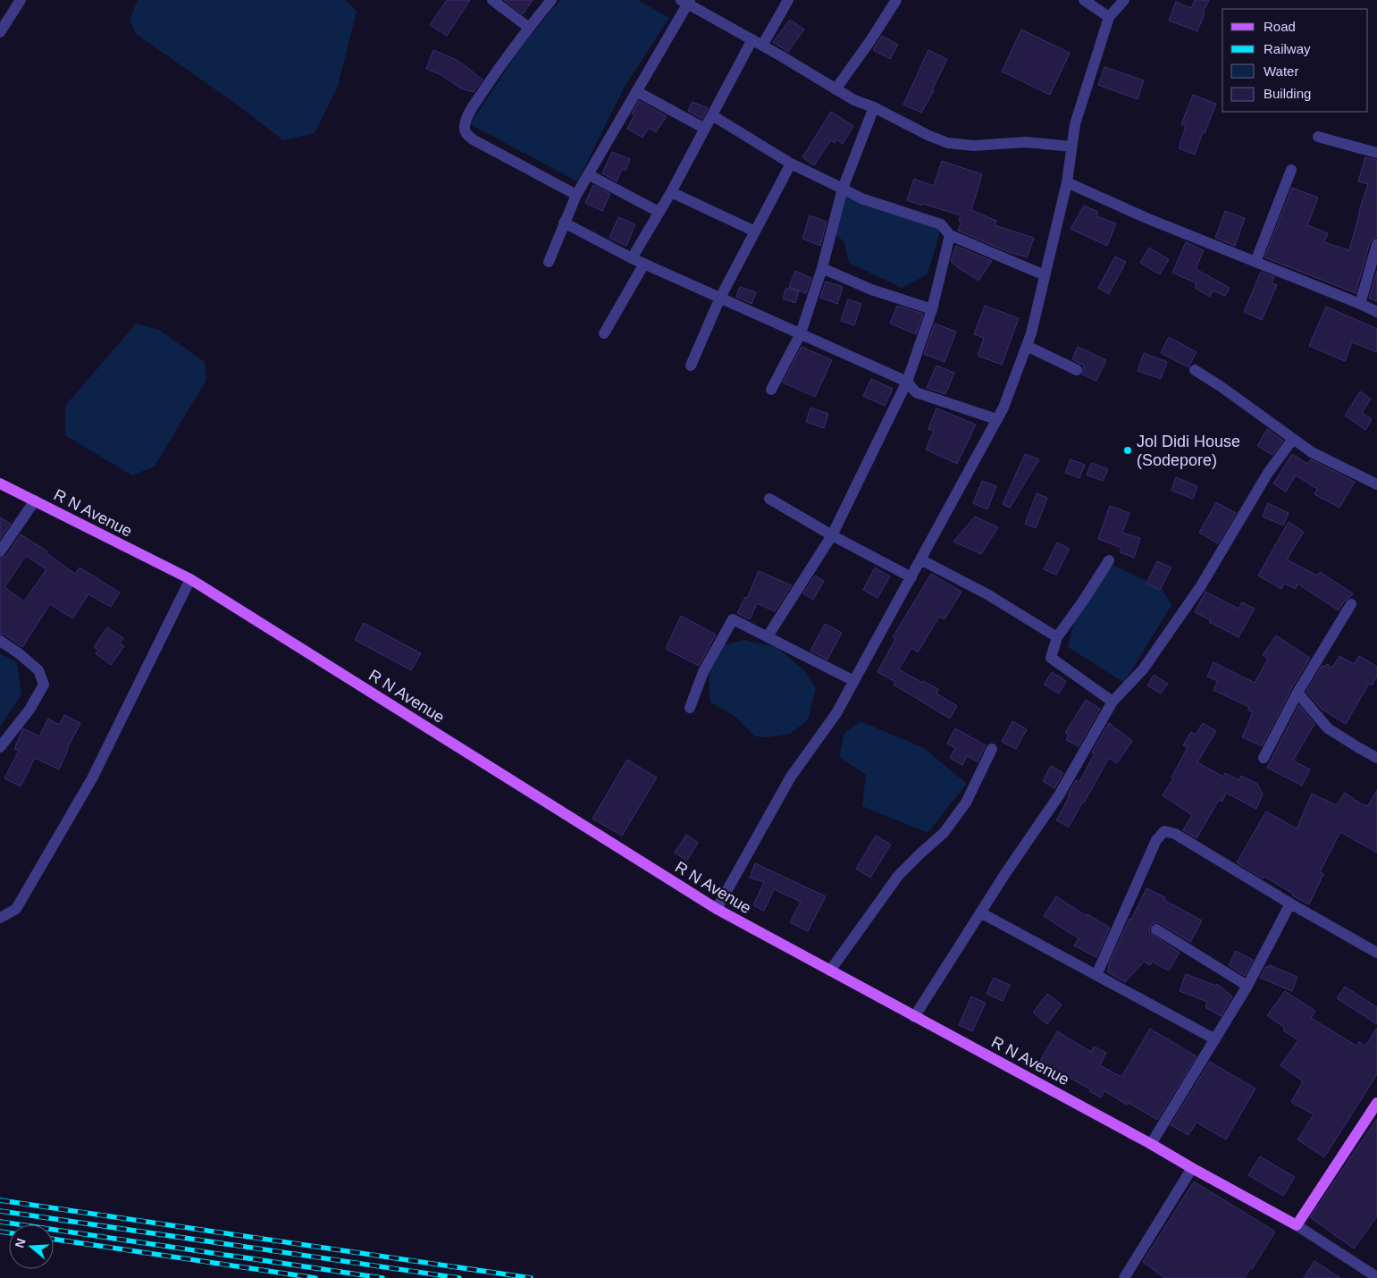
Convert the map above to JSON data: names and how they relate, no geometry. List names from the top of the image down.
{
  "streets": {
    "main road": ["R N Avenue"]
  },
  "places": ["Jol Didi House (Sodepore)"],
  "legend": [
    "Road",
    "Railway",
    "Water",
    "Building"
  ],
  "north": "left"
}
